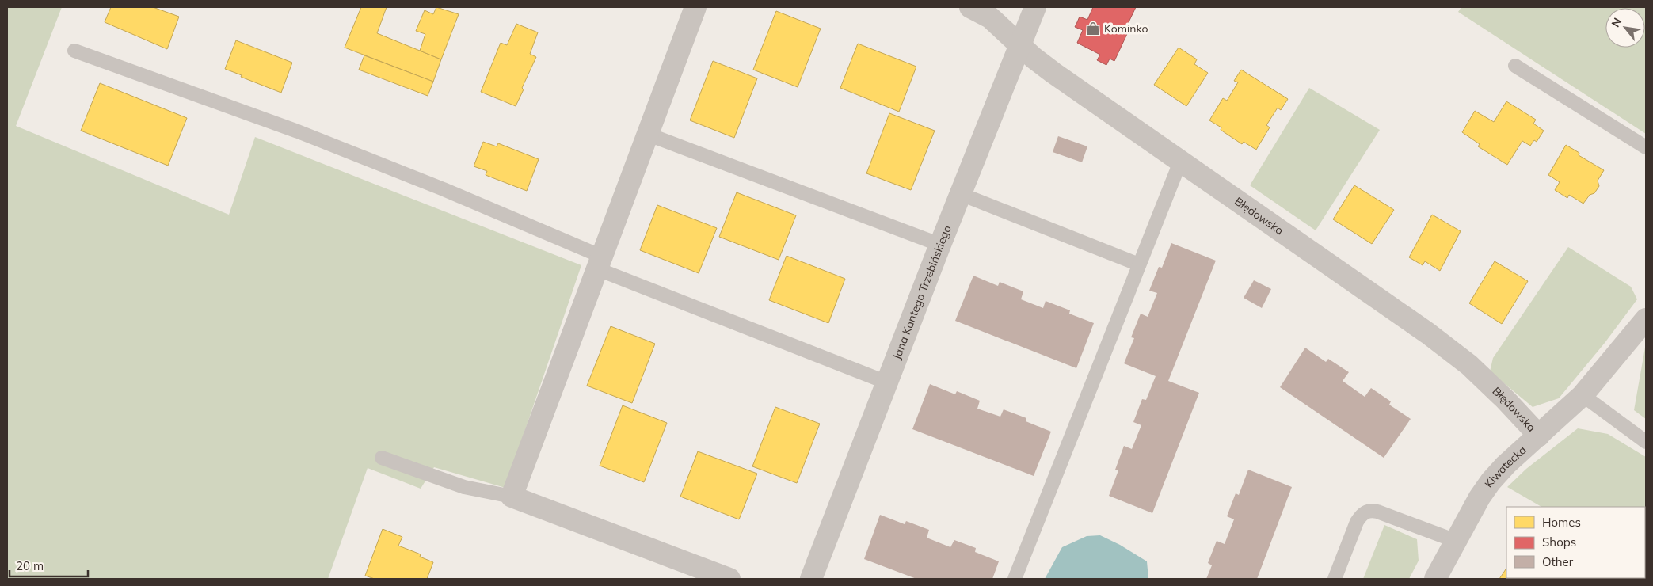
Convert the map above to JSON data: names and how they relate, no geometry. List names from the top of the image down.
{
  "streets": {
    "street": ["Błędowska", "Jana Kantego Trzebińskiego", "Klwatecka"]
  },
  "crossings": [
    ["Błędowska", "Jana Kantego Trzebińskiego"],
    ["Błędowska", "Klwatecka"]
  ],
  "places": {
    "shop": ["Kominko"]
  },
  "legend": ["Homes", "Shops", "Other"],
  "scale_bar": "20 m",
  "north": "top left"
}
